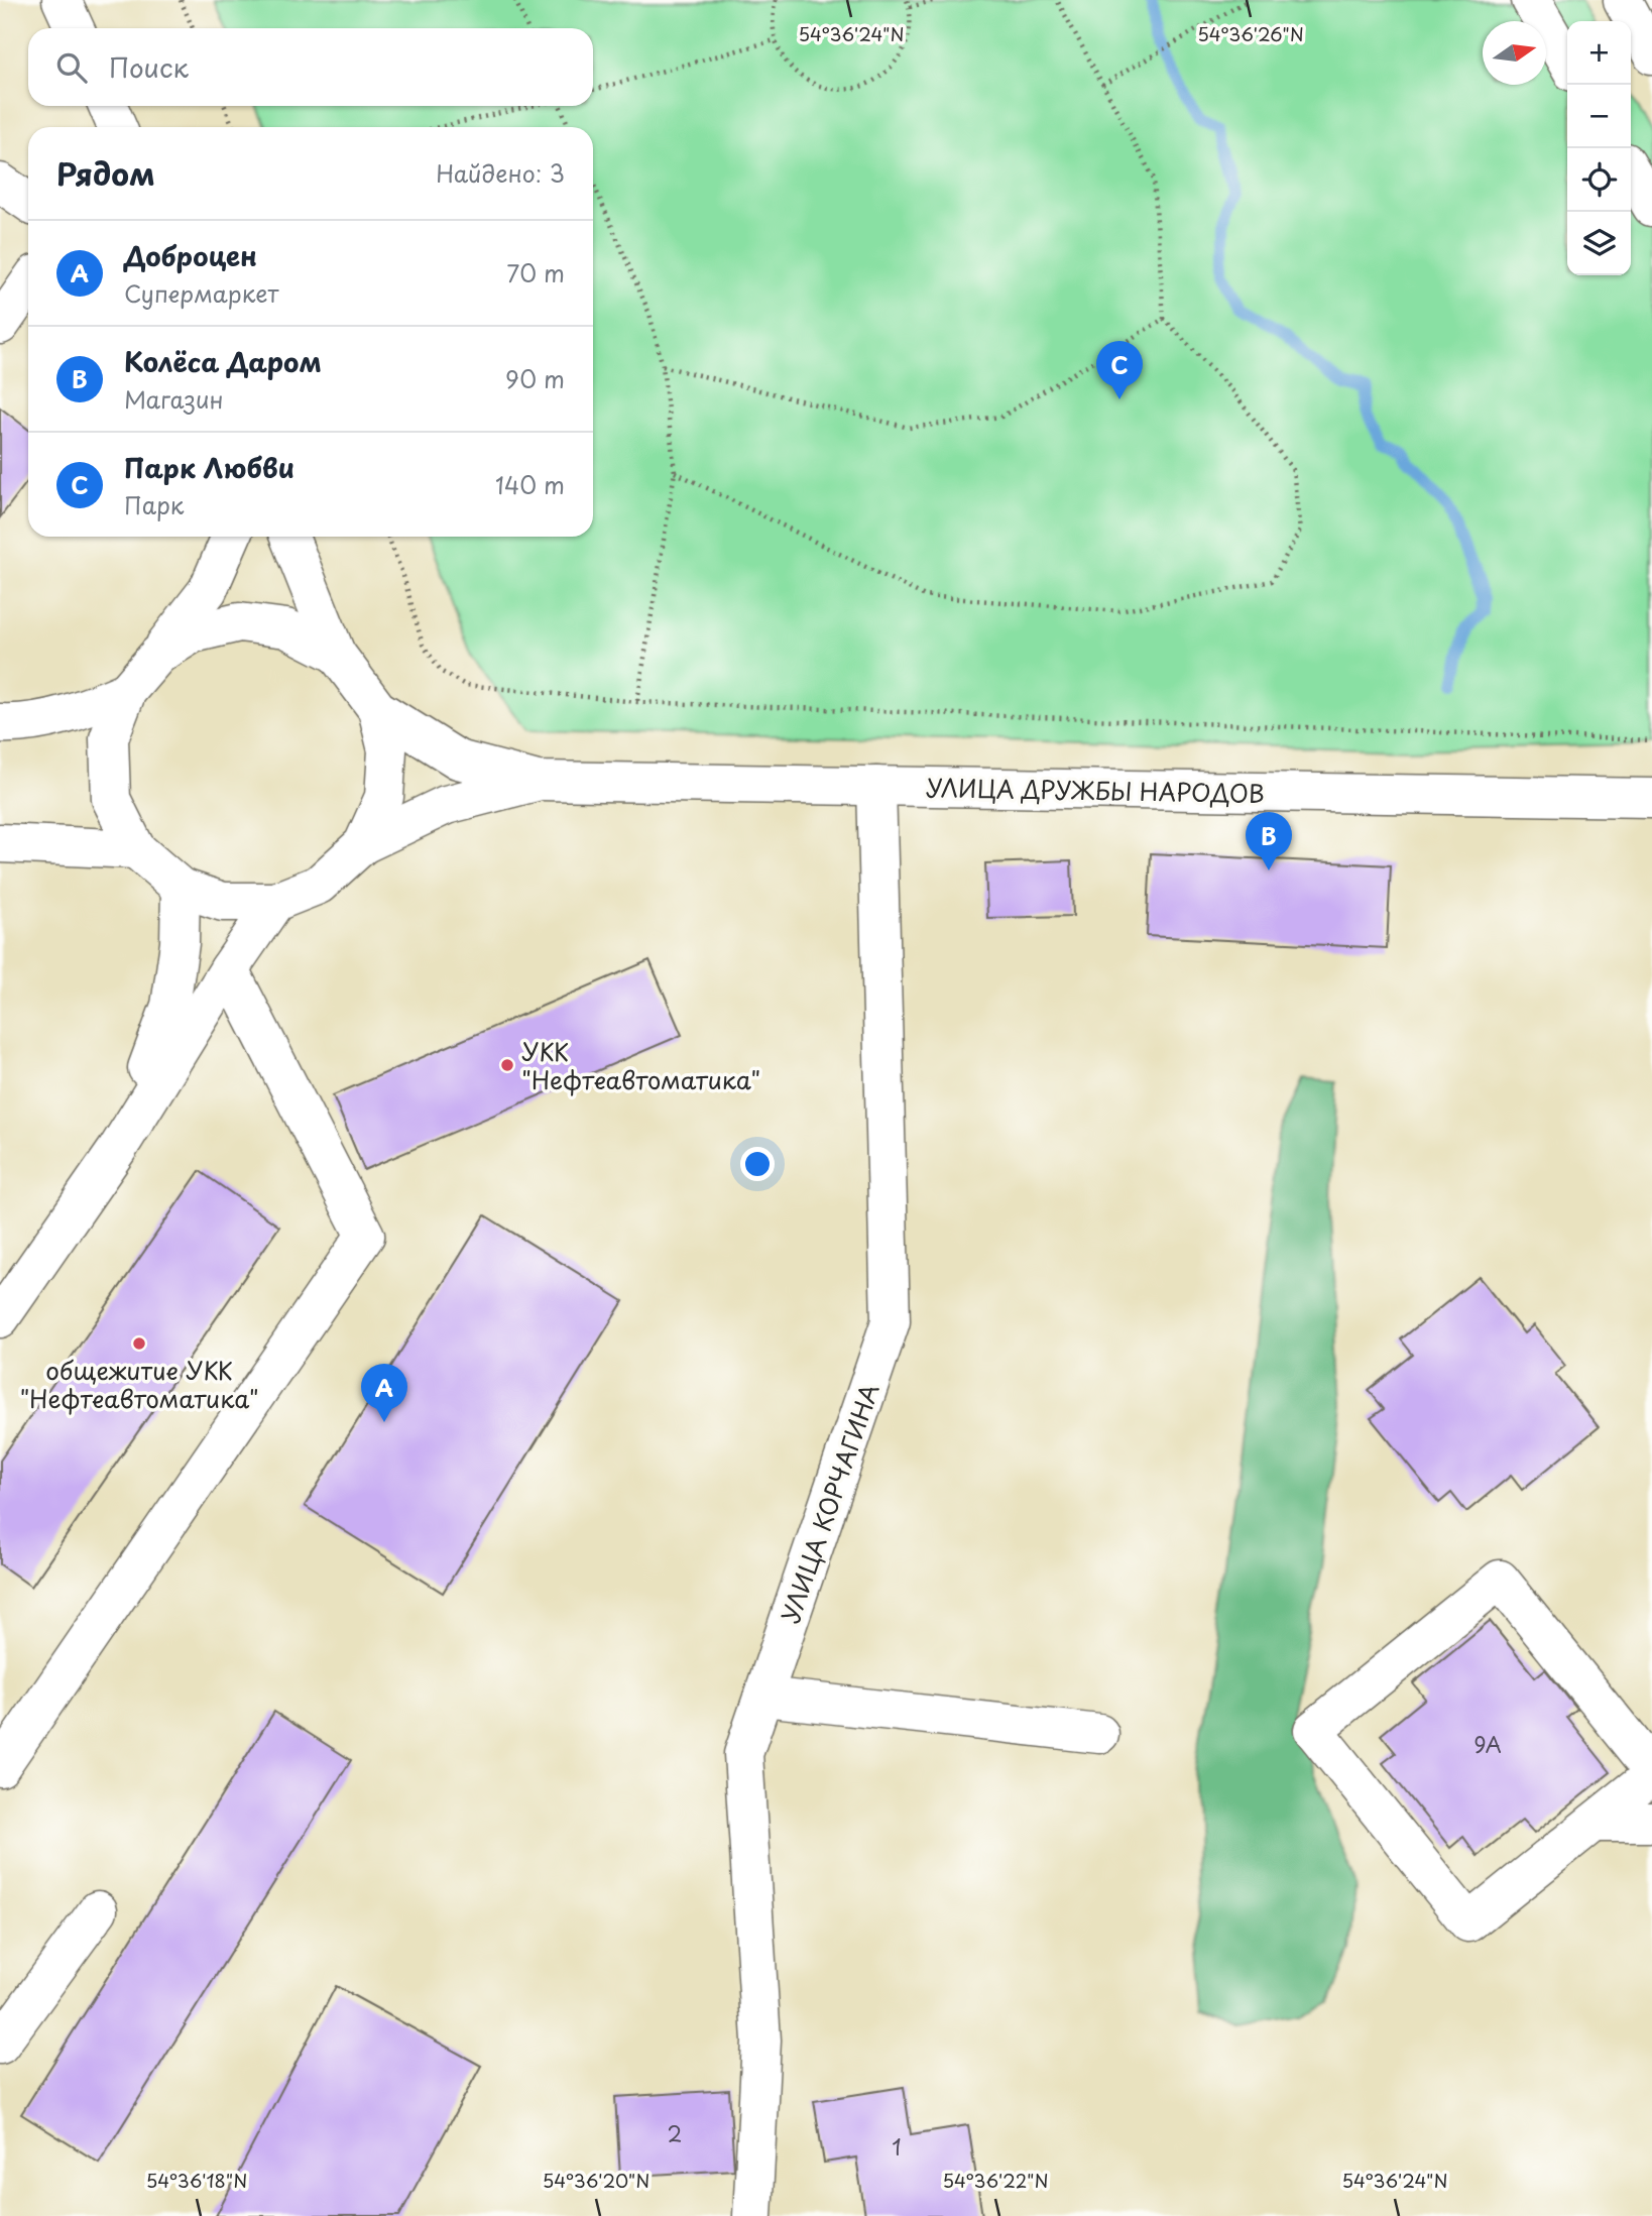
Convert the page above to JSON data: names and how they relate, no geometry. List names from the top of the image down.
{
  "streets": {
    "main road": ["УЛИЦА ДРУЖБЫ НАРОДОВ", "УЛИЦА КОРЧАГИНА"]
  },
  "crossings": [
    ["УЛИЦА ДРУЖБЫ НАРОДОВ", "УЛИЦА КОРЧАГИНА"]
  ],
  "places": ["УКК \"Нефтеавтоматика\"", "общежитие УКК \"Нефтеавтоматика\""],
  "house_numbers": ["9А", "2", "1"],
  "north": "right",
  "page": {
    "map_buttons": ["+", "−"],
    "search": "Поиск",
    "heading": ["Рядом", "Найдено: 3"],
    "list": [
      {
        "mark": "A",
        "name": "Доброцен",
        "note": "Супермаркет",
        "value": "70 m"
      },
      {
        "mark": "B",
        "name": "Колёса Даром",
        "note": "Магазин",
        "value": "90 m"
      },
      {
        "mark": "C",
        "name": "Парк Любви",
        "note": "Парк",
        "value": "140 m"
      }
    ],
    "pins": ["C", "B", "A"]
  },
  "coordinates": [
    "54°36'24\"N",
    "54°36'26\"N",
    "54°36'18\"N",
    "54°36'20\"N",
    "54°36'22\"N"
  ]
}
